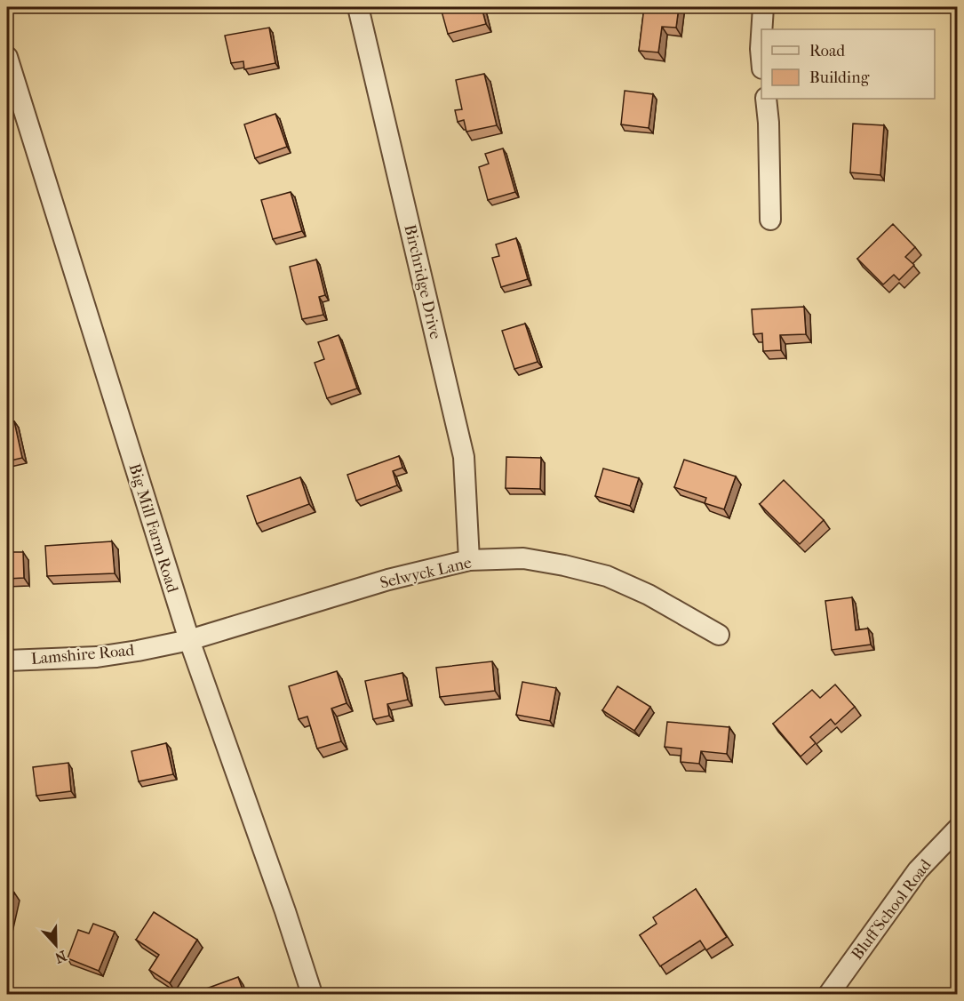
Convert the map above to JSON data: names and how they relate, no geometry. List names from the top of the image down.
{
  "streets": {
    "street": [
      "Birchridge Drive",
      "Big Mill Farm Road",
      "Selwyck Lane",
      "Lamshire Road",
      "Bluff School Road"
    ]
  },
  "crossings": [
    ["Birchridge Drive", "Selwyck Lane"],
    ["Big Mill Farm Road", "Selwyck Lane"],
    ["Big Mill Farm Road", "Lamshire Road"],
    ["Selwyck Lane", "Lamshire Road"]
  ],
  "legend": ["Road", "Building"],
  "north": "bottom"
}
